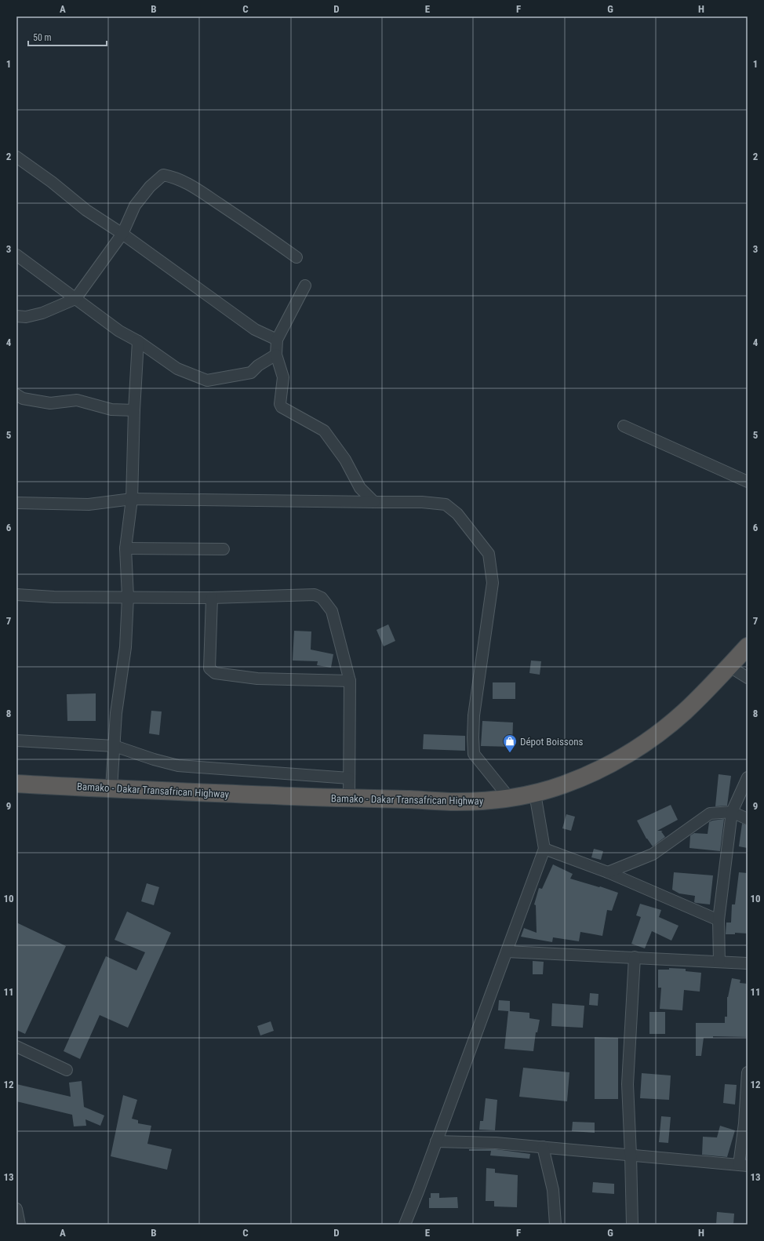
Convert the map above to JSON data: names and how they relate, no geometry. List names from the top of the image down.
{
  "streets": {
    "highway": ["Bamako - Dakar Transafrican Highway"]
  },
  "places": {
    "shop": ["Dépot Boissons"]
  },
  "scale_bar": "50 m",
  "grid": {
    "columns": [
      "A",
      "B",
      "C",
      "D",
      "E",
      "F",
      "G",
      "H"
    ],
    "rows": [
      "1",
      "2",
      "3",
      "4",
      "5",
      "6",
      "7",
      "8",
      "9",
      "10",
      "11",
      "12",
      "13"
    ]
  }
}
